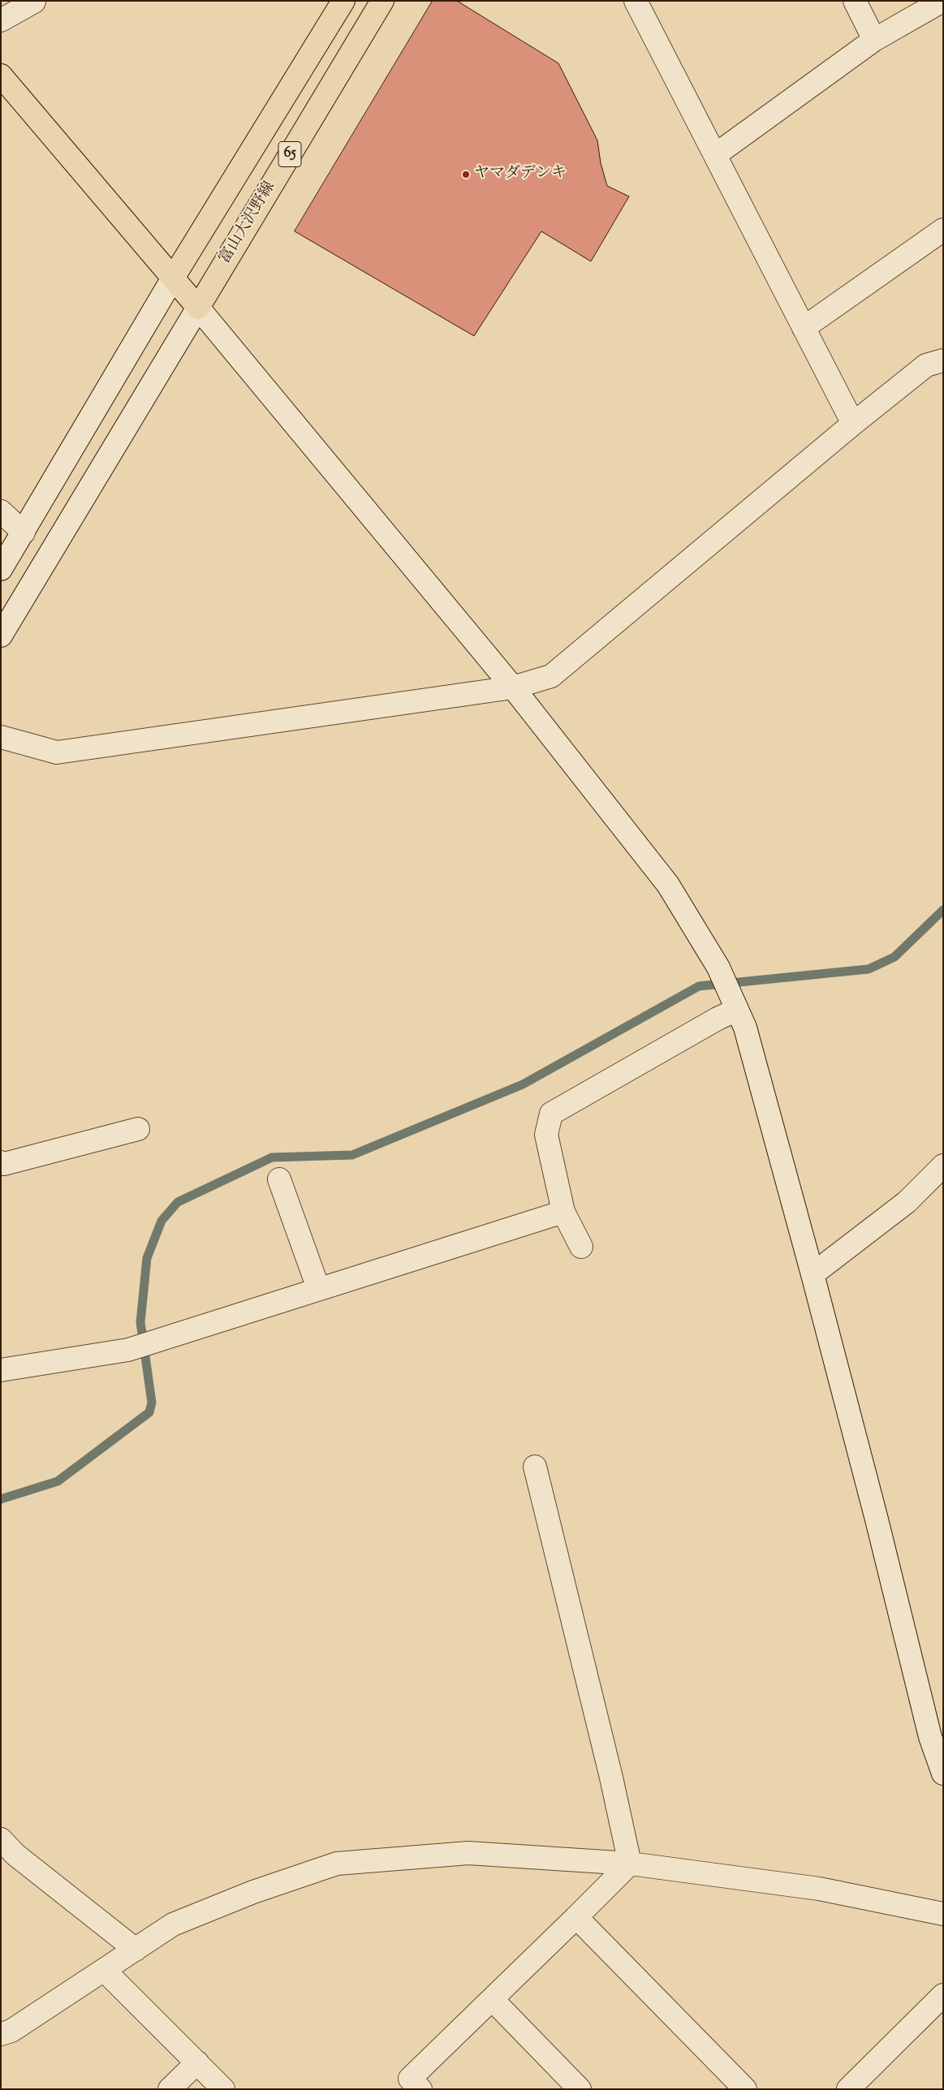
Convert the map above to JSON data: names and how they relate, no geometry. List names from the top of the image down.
{
  "streets": {
    "main road": ["65", "富山大沢野線"]
  },
  "places": ["ヤマダデンキ"]
}
